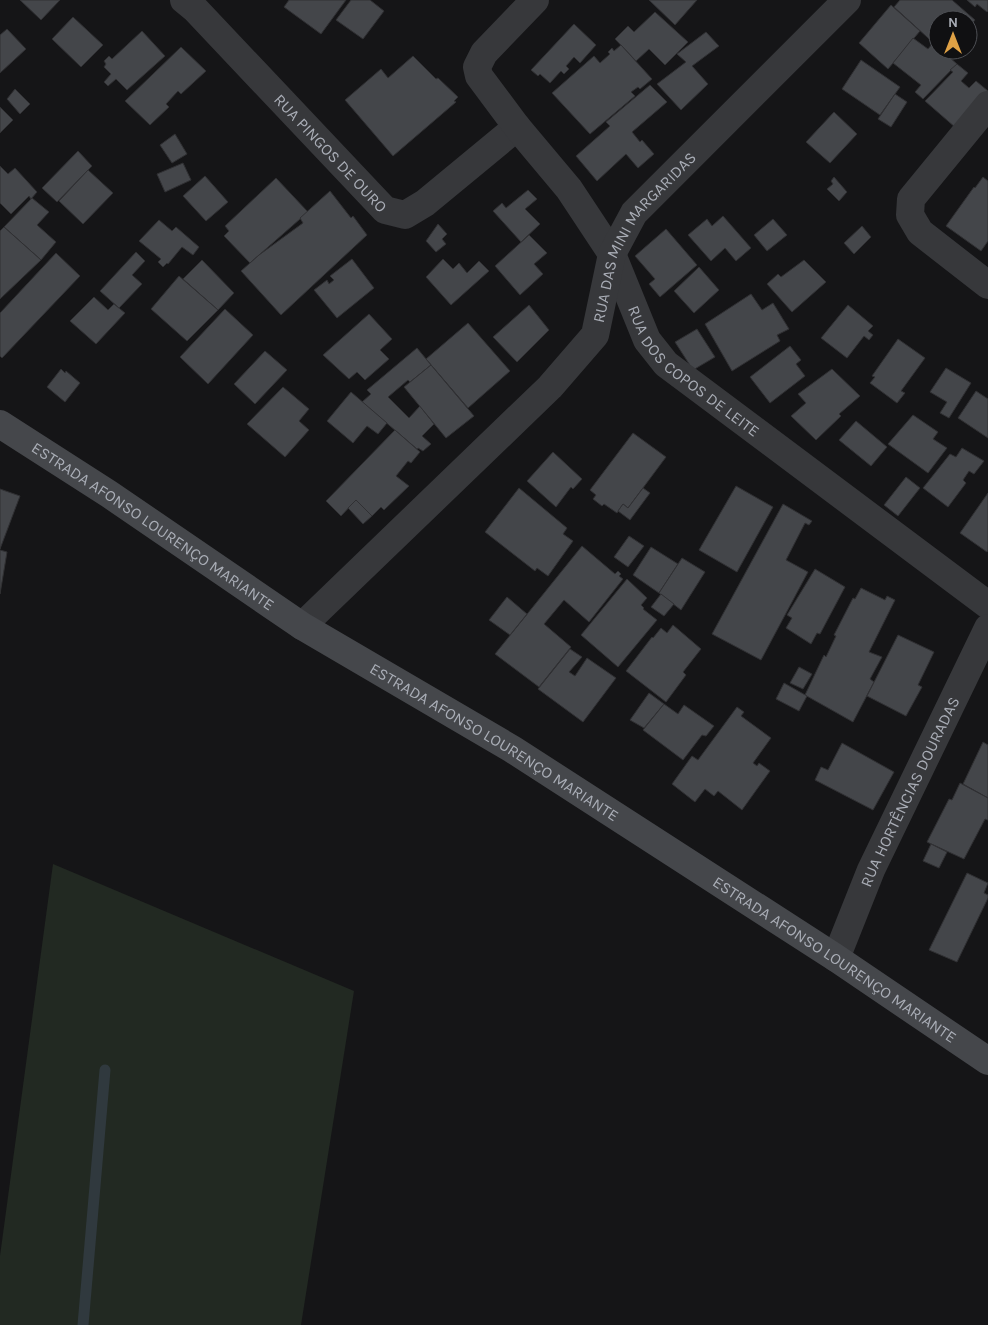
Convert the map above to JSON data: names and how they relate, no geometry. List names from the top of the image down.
{
  "streets": {
    "main road": ["ESTRADA AFONSO LOURENÇO MARIANTE"],
    "street": [
      "RUA PINGOS DE OURO",
      "RUA DAS MINI MARGARIDAS",
      "RUA DOS COPOS DE LEITE",
      "RUA HORTÊNCIAS DOURADAS"
    ]
  },
  "crossings": [
    ["RUA PINGOS DE OURO", "RUA DOS COPOS DE LEITE"],
    ["RUA DAS MINI MARGARIDAS", "RUA DOS COPOS DE LEITE"],
    ["RUA DAS MINI MARGARIDAS", "ESTRADA AFONSO LOURENÇO MARIANTE"],
    ["ESTRADA AFONSO LOURENÇO MARIANTE", "RUA HORTÊNCIAS DOURADAS"]
  ],
  "north": "top"
}
